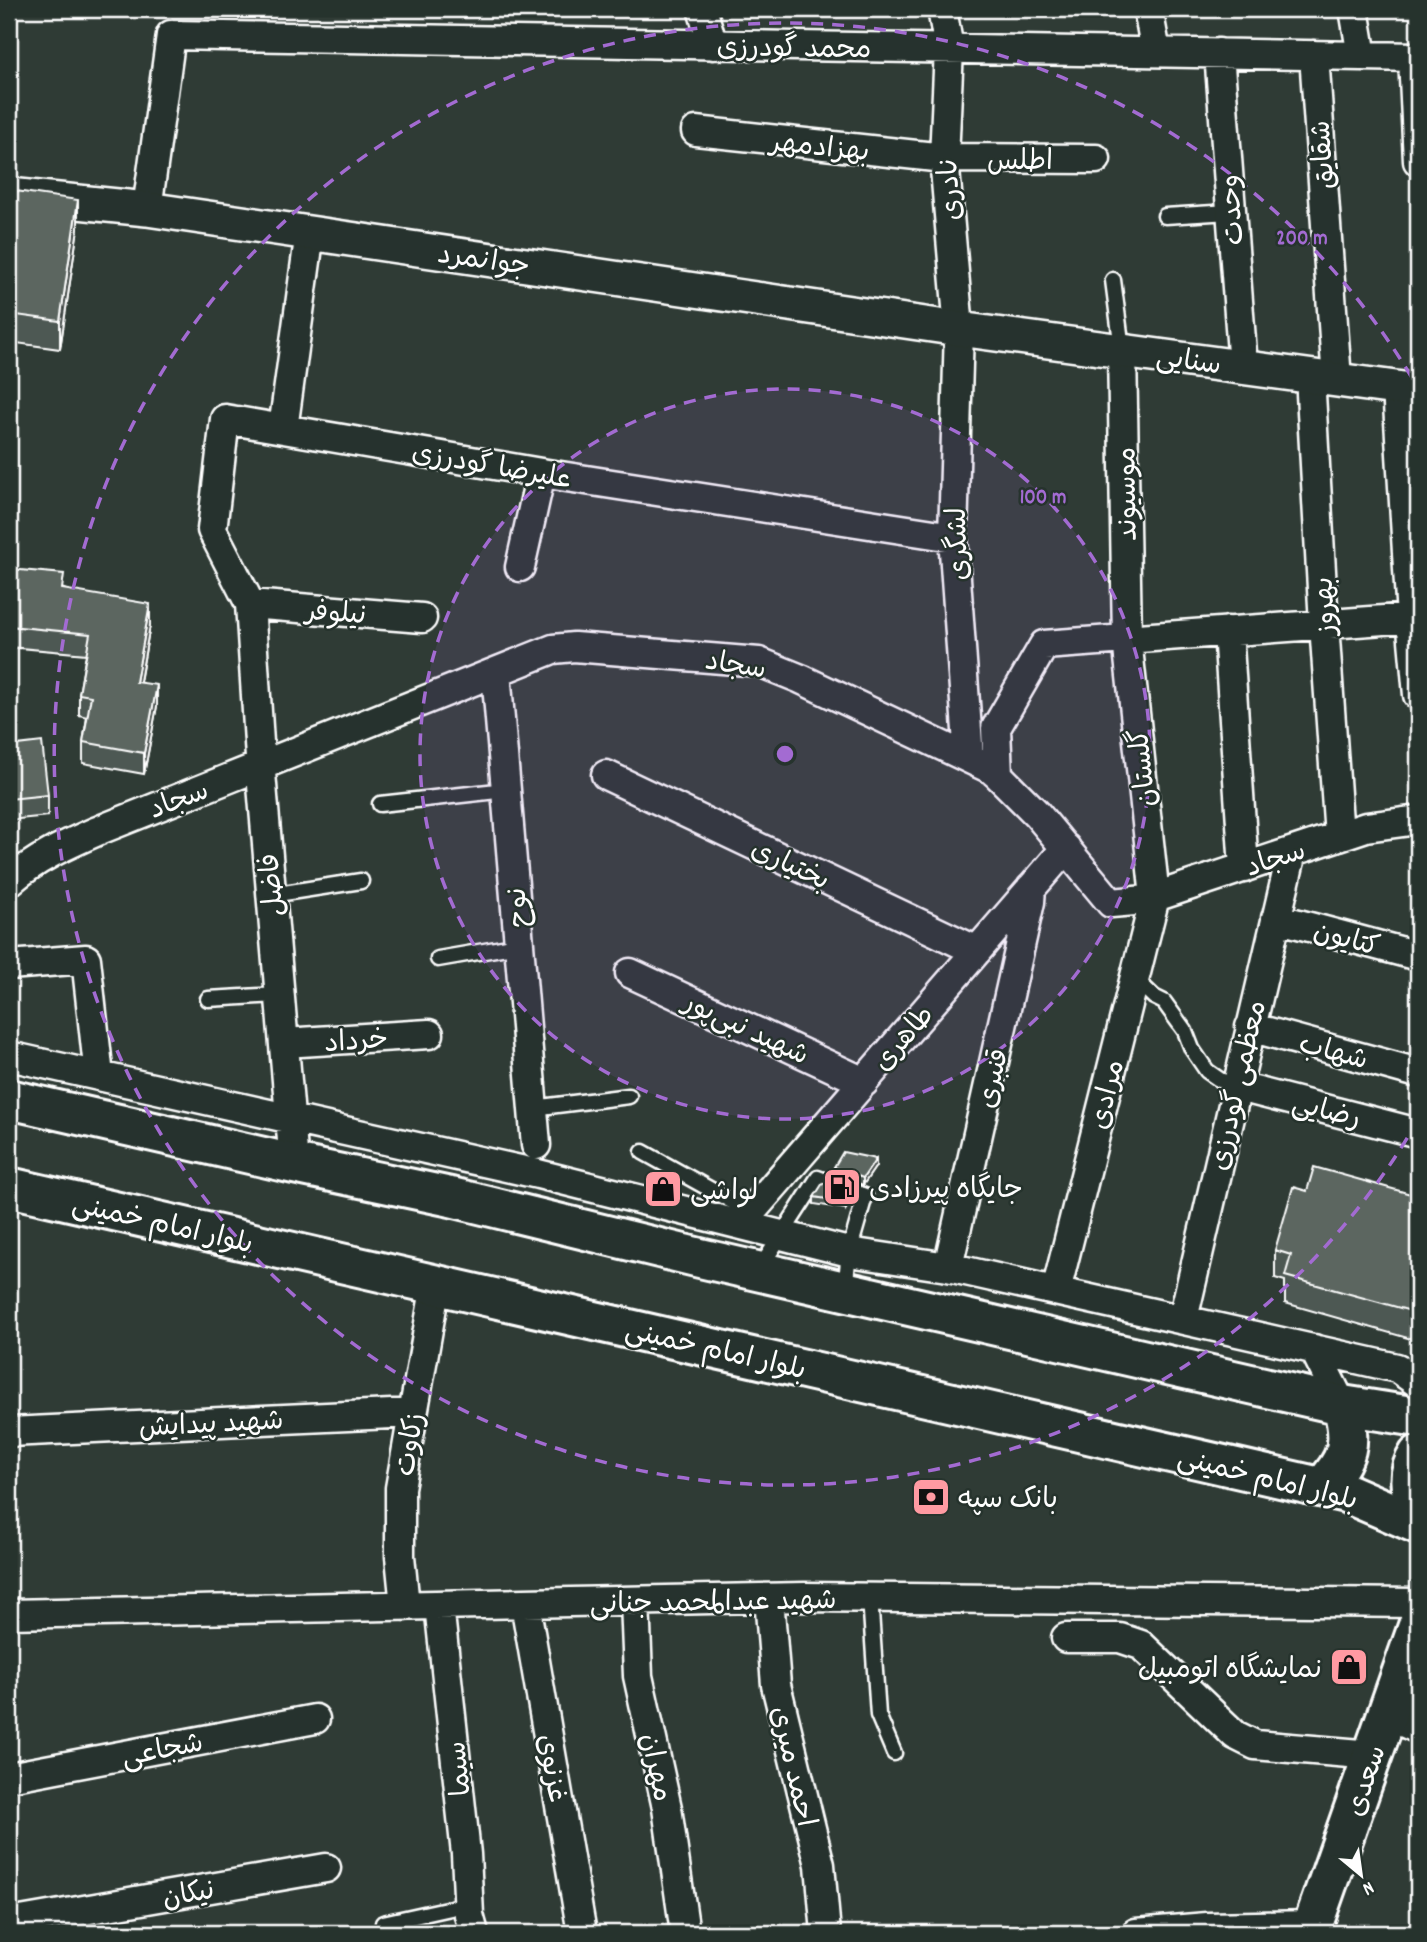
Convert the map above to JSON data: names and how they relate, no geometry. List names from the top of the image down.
{
  "streets": {
    "main road": ["بلوار امام خمینی", "سعدی"],
    "street": [
      "محمد گودرزی",
      "بهزادمهر",
      "شقایق",
      "اطلس",
      "نادری",
      "وحدت",
      "جوانمرد",
      "سنایی",
      "علیرضا گودرزی",
      "موسیوند",
      "لشگری",
      "بهروز",
      "نیلوفر",
      "سجاد",
      "گلستان",
      "بختیاری",
      "فاضل",
      "نوح",
      "کتایون",
      "شهید نبی‌پور",
      "طاهری",
      "خرداد",
      "شهاب",
      "قنبری",
      "معظمی گودرزی",
      "مرادی",
      "رضایی",
      "شهید پیدایش",
      "زکاوت",
      "شهید عبدالمحمد جنانی",
      "شجاعی",
      "احمد میری",
      "مهران",
      "غزنوی",
      "سیما",
      "نیکان"
    ]
  },
  "crossings": [
    ["محمد گودرزی", "شقایق"],
    ["محمد گودرزی", "نادری"],
    ["محمد گودرزی", "وحدت"],
    ["محمد گودرزی", "جوانمرد"],
    ["بهزادمهر", "اطلس"],
    ["بهزادمهر", "نادری"],
    ["شقایق", "سنایی"],
    ["شقایق", "بهروز"],
    ["اطلس", "نادری"],
    ["نادری", "جوانمرد"],
    ["نادری", "سنایی"],
    ["نادری", "لشگری"],
    ["وحدت", "سنایی"],
    ["جوانمرد", "سنایی"],
    ["جوانمرد", "لشگری"],
    ["سنایی", "موسیوند"],
    ["سنایی", "لشگری"],
    ["سنایی", "بهروز"],
    ["علیرضا گودرزی", "لشگری"],
    ["علیرضا گودرزی", "نیلوفر"],
    ["علیرضا گودرزی", "فاضل"],
    ["موسیوند", "گلستان"],
    ["لشگری", "سجاد"],
    ["بهروز", "سجاد"],
    ["نیلوفر", "فاضل"],
    ["سجاد", "گلستان"],
    ["سجاد", "فاضل"],
    ["سجاد", "نوح"],
    ["سجاد", "طاهری"],
    ["سجاد", "معظمی گودرزی"],
    ["سجاد", "مرادی"],
    ["گلستان", "مرادی"],
    ["بختیاری", "طاهری"],
    ["فاضل", "خرداد"],
    ["کتایون", "معظمی گودرزی"],
    ["شهید نبی‌پور", "طاهری"],
    ["طاهری", "قنبری"],
    ["شهاب", "معظمی گودرزی"],
    ["معظمی گودرزی", "رضایی"],
    ["بلوار امام خمینی", "زکاوت"],
    ["شهید پیدایش", "زکاوت"],
    ["زکاوت", "شهید عبدالمحمد جنانی"],
    ["شهید عبدالمحمد جنانی", "احمد میری"],
    ["شهید عبدالمحمد جنانی", "مهران"],
    ["شهید عبدالمحمد جنانی", "غزنوی"],
    ["شهید عبدالمحمد جنانی", "سیما"]
  ],
  "places": {
    "fuel station": ["جایگاه پیرزادی"],
    "shop": ["لواشی", "نمایشگاه اتومبیل"],
    "bank": ["بانک سپه"]
  },
  "north": "bottom right",
  "rings": ["200 m", "100 m"]
}
